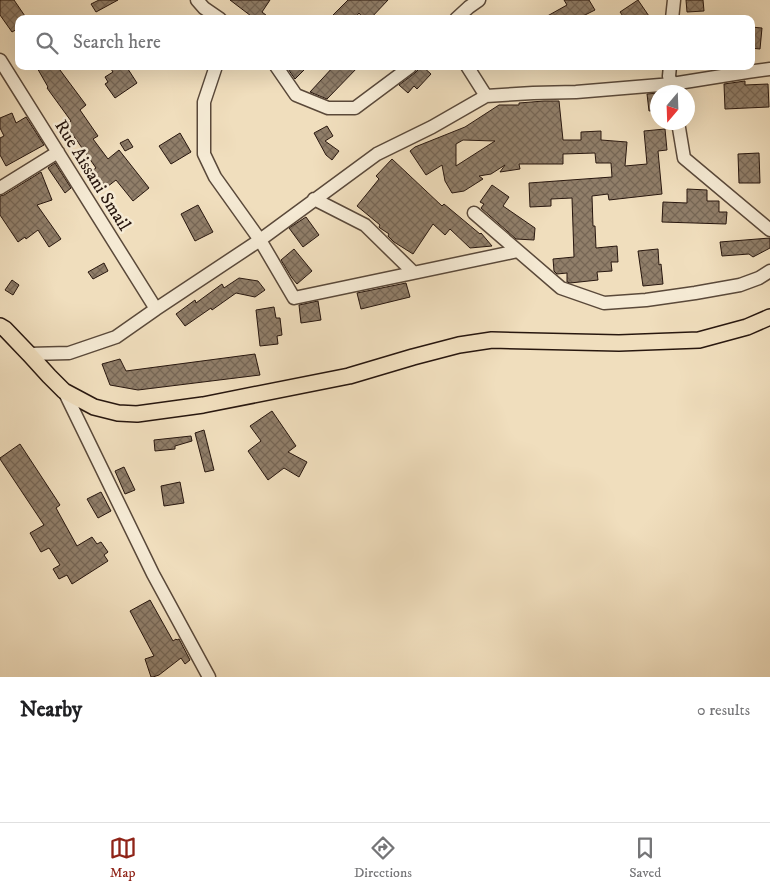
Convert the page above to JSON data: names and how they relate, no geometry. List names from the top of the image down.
{
  "streets": {
    "street": ["Rue Aissani Smail"]
  },
  "north": "bottom",
  "page": {
    "search": "Search here",
    "heading": ["Nearby", "0 results"],
    "nav": ["Map", "Directions", "Saved"]
  }
}
